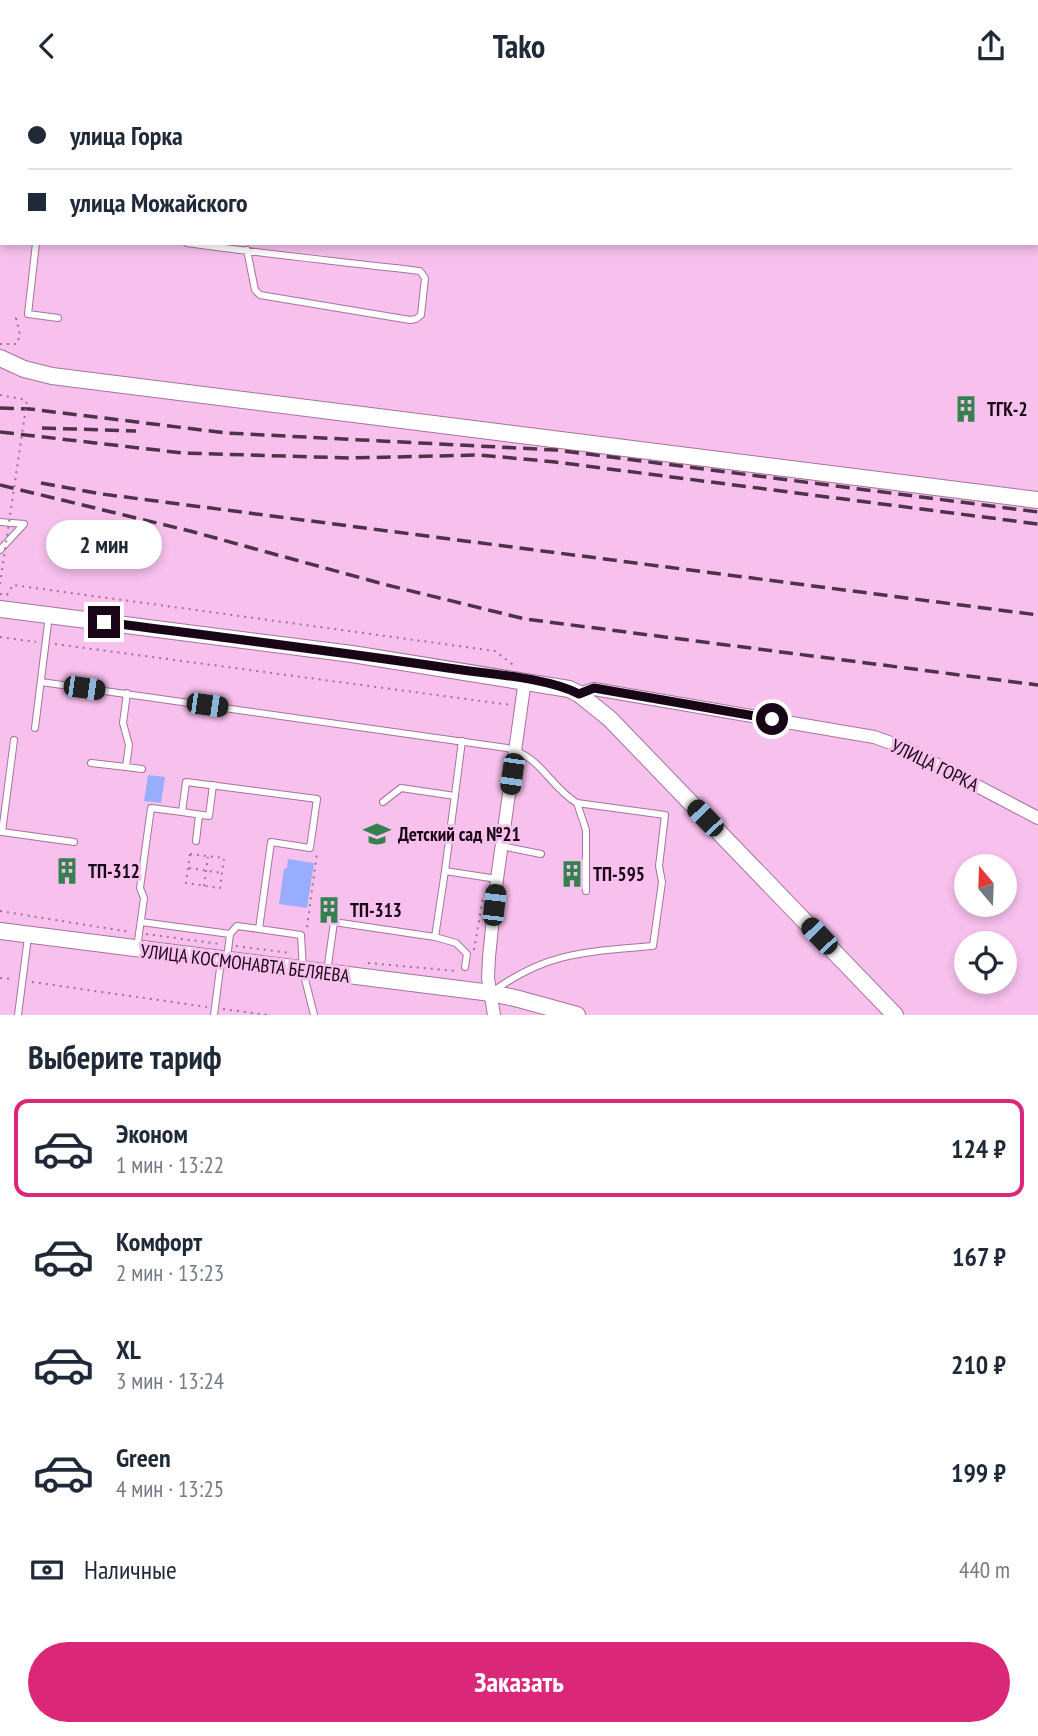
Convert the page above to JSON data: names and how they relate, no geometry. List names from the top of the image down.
{
  "streets": {
    "street": ["УЛИЦА ГОРКА", "УЛИЦА КОСМОНАВТА БЕЛЯЕВА"]
  },
  "places": {
    "building": [
      "ТГК-2",
      "ТП-312",
      "ТП-595",
      "ТП-313"
    ],
    "school or university": ["Детский сад №21"]
  },
  "north": "top",
  "page": {
    "header": "Tako",
    "banner": ["улица Горка", "улица Можайского"],
    "bubble": "2 мин",
    "heading": "Выберите тариф",
    "list": [
      {
        "name": "Эконом",
        "note": "1 мин · 13:22",
        "value": "124 ₽"
      },
      {
        "name": "Комфорт",
        "note": "2 мин · 13:23",
        "value": "167 ₽"
      },
      {
        "name": "XL",
        "note": "3 мин · 13:24",
        "value": "210 ₽"
      },
      {
        "name": "Green",
        "note": "4 мин · 13:25",
        "value": "199 ₽"
      }
    ],
    "pay": ["Наличные", "440 m"],
    "buttons": "Заказать"
  }
}
